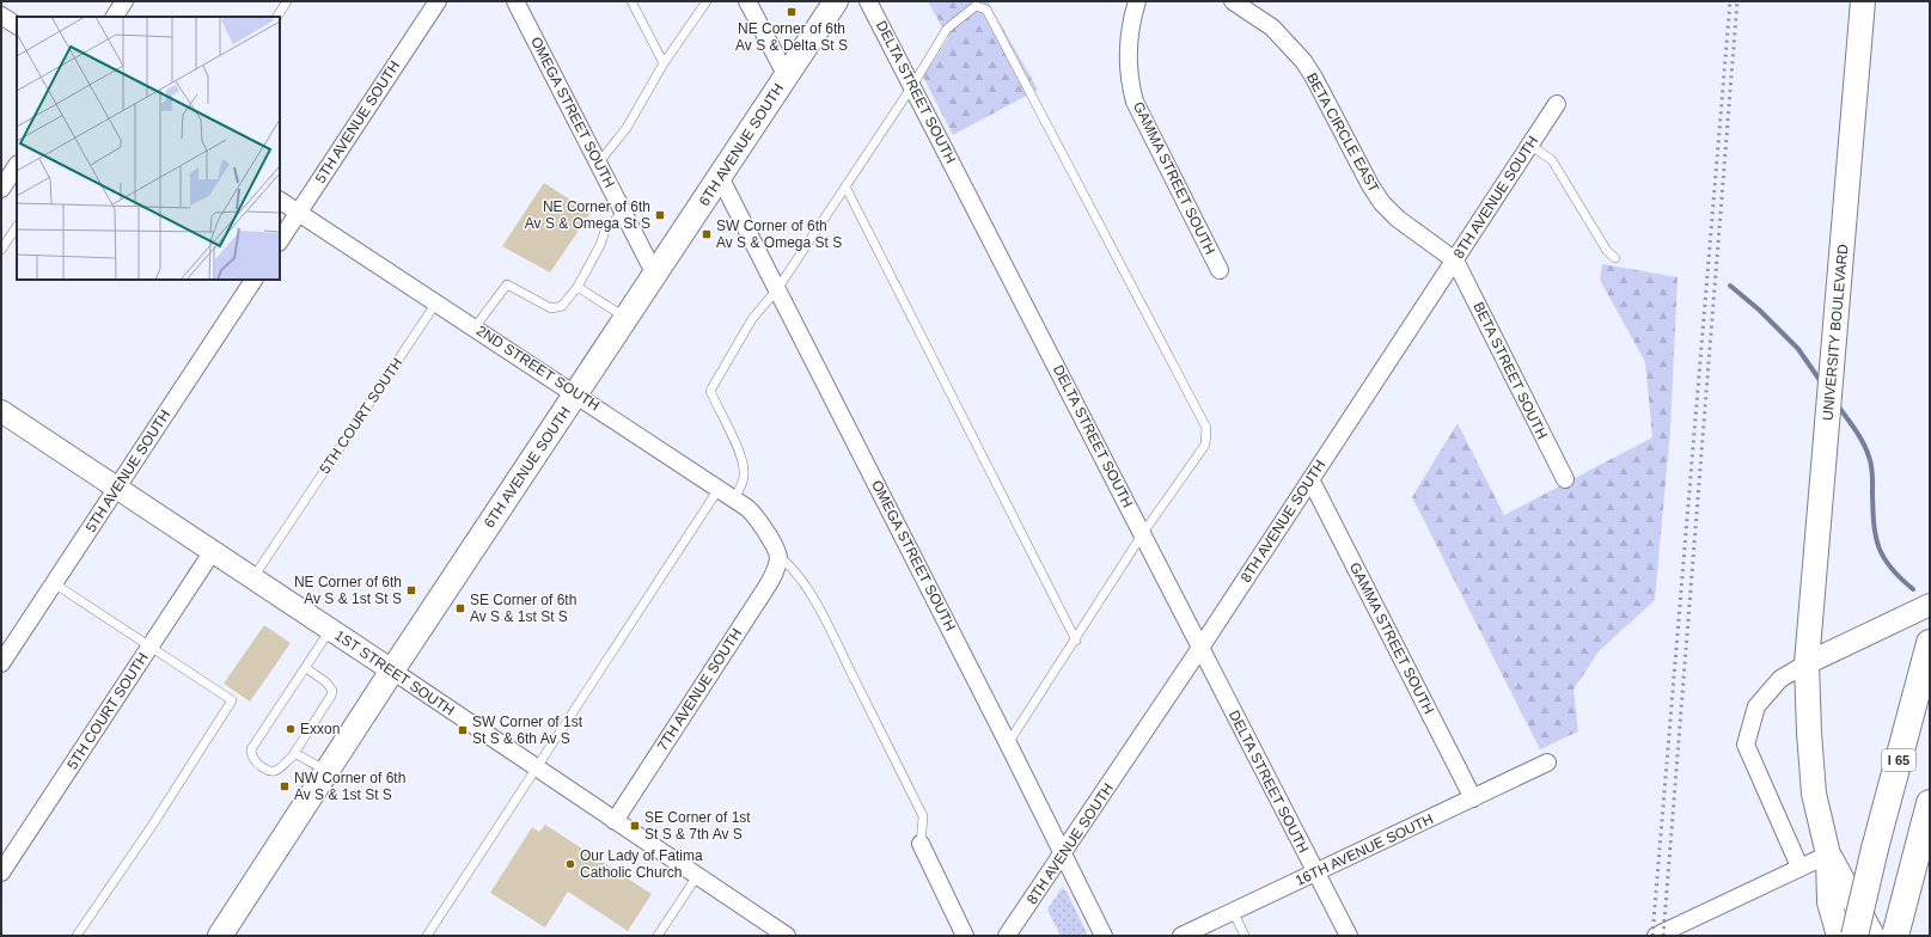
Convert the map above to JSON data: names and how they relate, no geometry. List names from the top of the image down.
{
  "streets": {
    "highway": ["I 65"],
    "main road": ["6TH AVENUE SOUTH", "UNIVERSITY BOULEVARD"],
    "street": [
      "DELTA STREET SOUTH",
      "OMEGA STREET SOUTH",
      "5TH AVENUE SOUTH",
      "BETA CIRCLE EAST",
      "GAMMA STREET SOUTH",
      "8TH AVENUE SOUTH",
      "2ND STREET SOUTH",
      "BETA STREET SOUTH",
      "5TH COURT SOUTH",
      "1ST STREET SOUTH",
      "7TH AVENUE SOUTH",
      "16TH AVENUE SOUTH"
    ]
  },
  "crossings": [
    ["DELTA STREET SOUTH", "8TH AVENUE SOUTH"],
    ["DELTA STREET SOUTH", "16TH AVENUE SOUTH"],
    ["OMEGA STREET SOUTH", "6TH AVENUE SOUTH"],
    ["OMEGA STREET SOUTH", "8TH AVENUE SOUTH"],
    ["5TH AVENUE SOUTH", "2ND STREET SOUTH"],
    ["5TH AVENUE SOUTH", "1ST STREET SOUTH"],
    ["BETA CIRCLE EAST", "8TH AVENUE SOUTH"],
    ["BETA CIRCLE EAST", "BETA STREET SOUTH"],
    ["6TH AVENUE SOUTH", "2ND STREET SOUTH"],
    ["6TH AVENUE SOUTH", "1ST STREET SOUTH"],
    ["GAMMA STREET SOUTH", "8TH AVENUE SOUTH"],
    ["GAMMA STREET SOUTH", "16TH AVENUE SOUTH"],
    ["8TH AVENUE SOUTH", "BETA STREET SOUTH"],
    ["2ND STREET SOUTH", "5TH COURT SOUTH"],
    ["2ND STREET SOUTH", "7TH AVENUE SOUTH"],
    ["5TH COURT SOUTH", "1ST STREET SOUTH"],
    ["1ST STREET SOUTH", "7TH AVENUE SOUTH"]
  ],
  "places": {
    "transit": [
      "NE Corner of 6th Av S & Delta St S",
      "NE Corner of 6th Av S & Omega St S",
      "SW Corner of 6th Av S & Omega St S",
      "NE Corner of 6th Av S & 1st St S",
      "SE Corner of 6th Av S & 1st St S",
      "SW Corner of 1st St S & 6th Av S",
      "NW Corner of 6th Av S & 1st St S",
      "SE Corner of 1st St S & 7th Av S"
    ],
    "other": ["Exxon", "Our Lady of Fatima Catholic Church"]
  }
}
